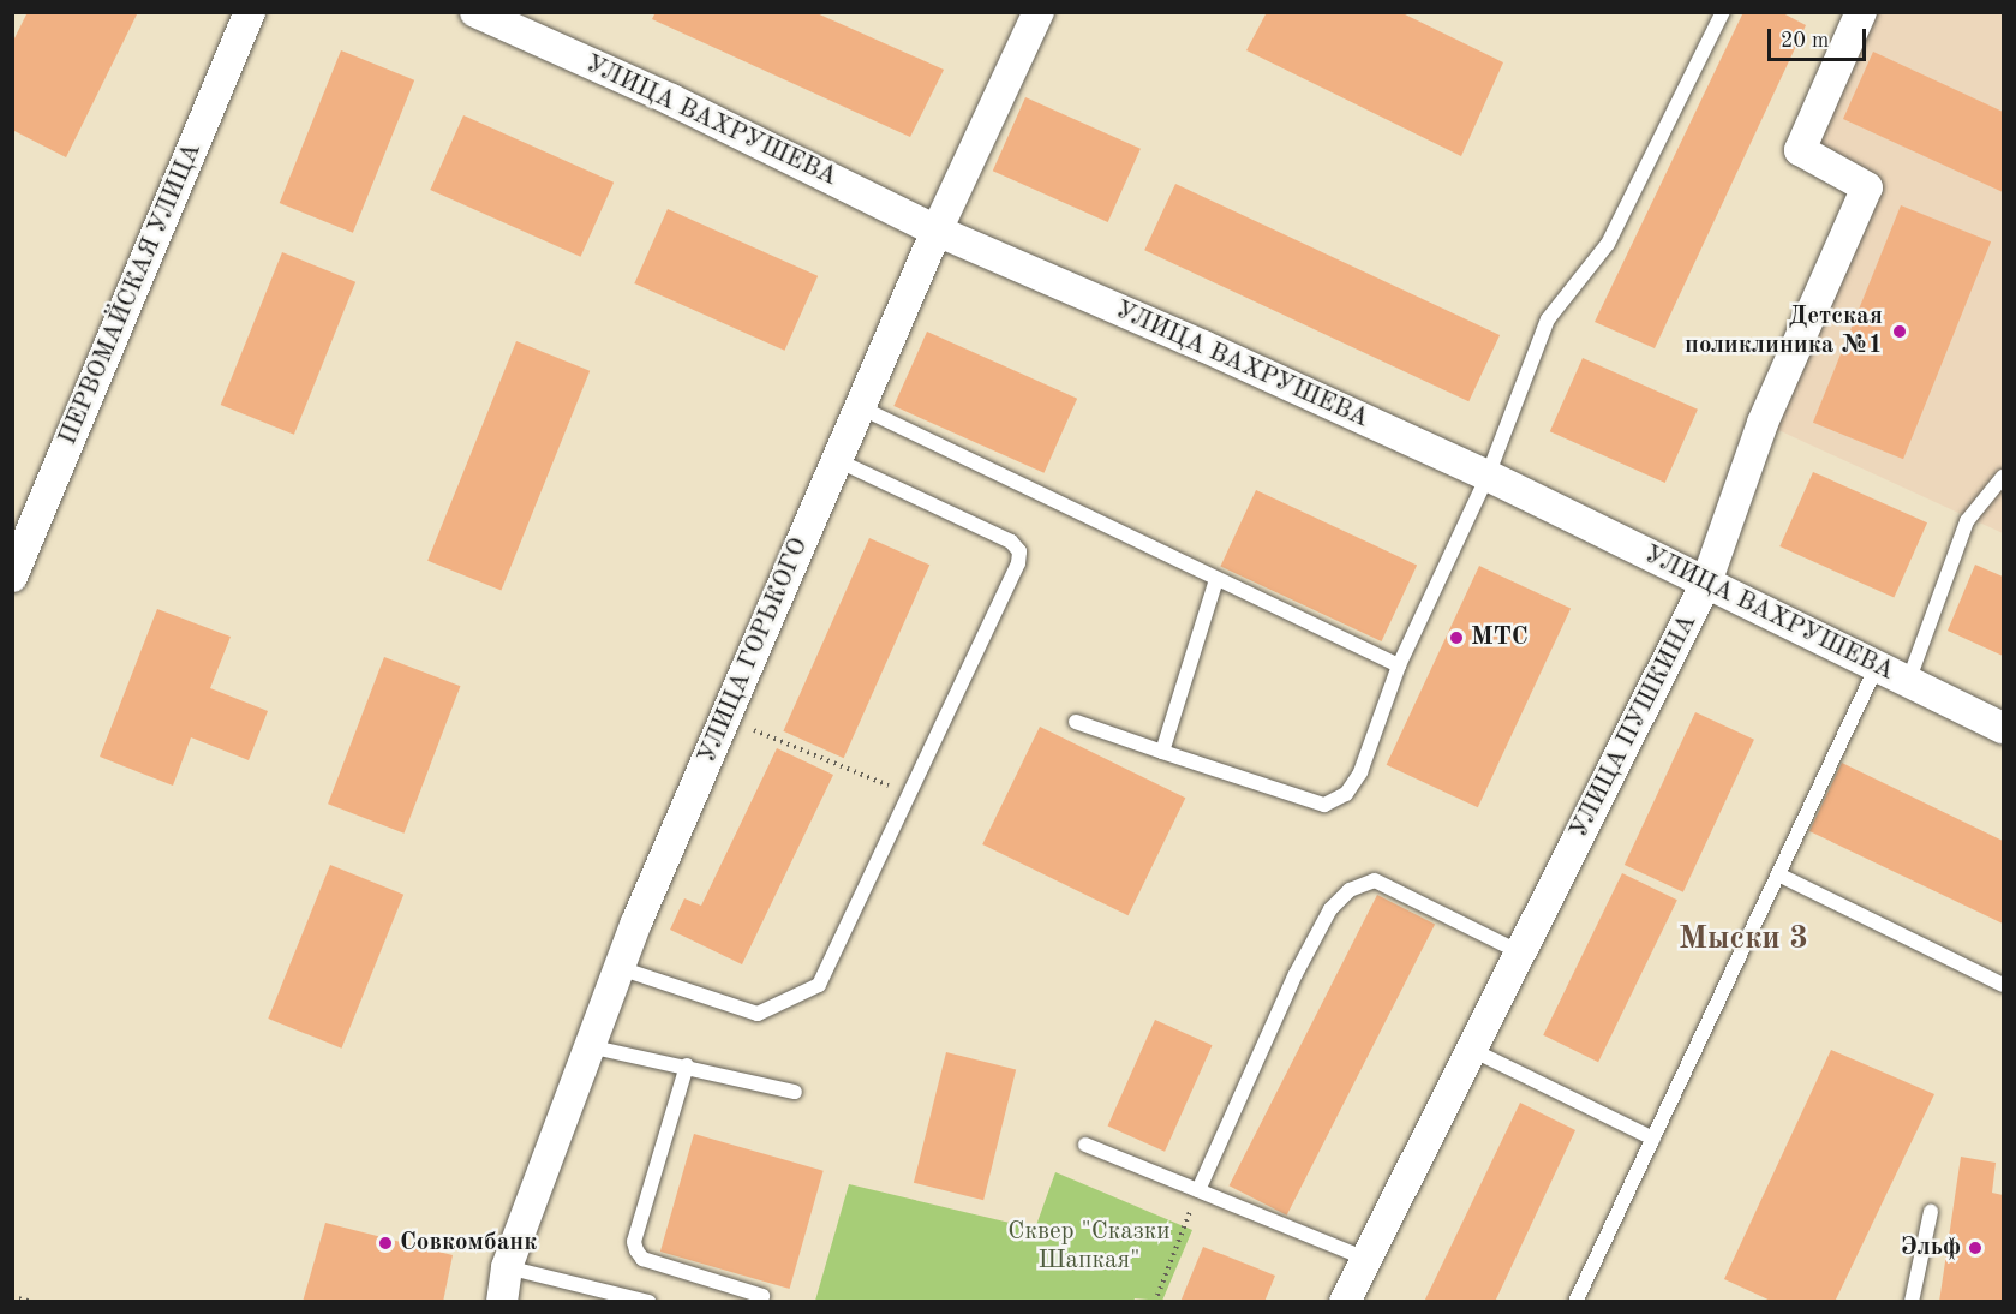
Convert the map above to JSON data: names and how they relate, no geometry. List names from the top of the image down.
{
  "streets": {
    "street": [
      "УЛИЦА ВАХРУШЕВА",
      "ПЕРВОМАЙСКАЯ УЛИЦА",
      "УЛИЦА ГОРЬКОГО",
      "УЛИЦА ПУШКИНА"
    ]
  },
  "crossings": [
    ["УЛИЦА ВАХРУШЕВА", "УЛИЦА ГОРЬКОГО"],
    ["УЛИЦА ВАХРУШЕВА", "УЛИЦА ПУШКИНА"]
  ],
  "districts": ["Мыски 3"],
  "parks": ["Сквер \"Сказки Шапкая\""],
  "places": [
    "Детская поликлиника №1",
    "МТС",
    "Совкомбанк",
    "Эльф"
  ],
  "scale_bar": "20 m"
}
